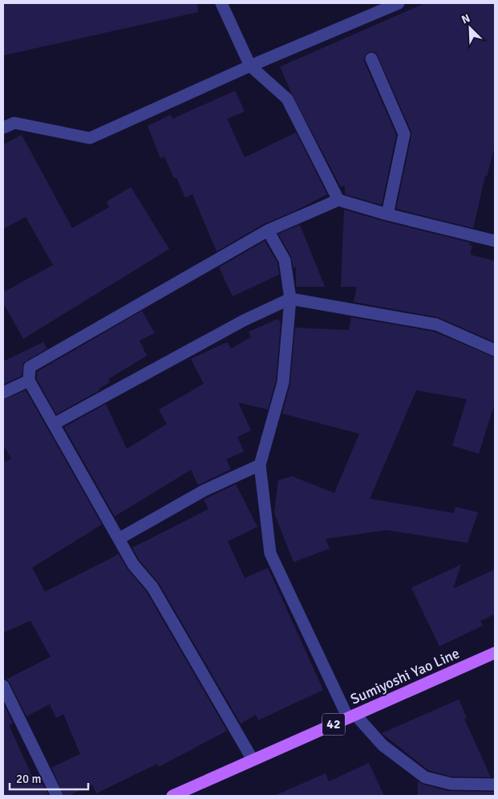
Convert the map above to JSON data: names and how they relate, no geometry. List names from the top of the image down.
{
  "streets": {
    "main road": ["Sumiyoshi Yao Line", "42"]
  },
  "scale_bar": "20 m",
  "north": "top left"
}
